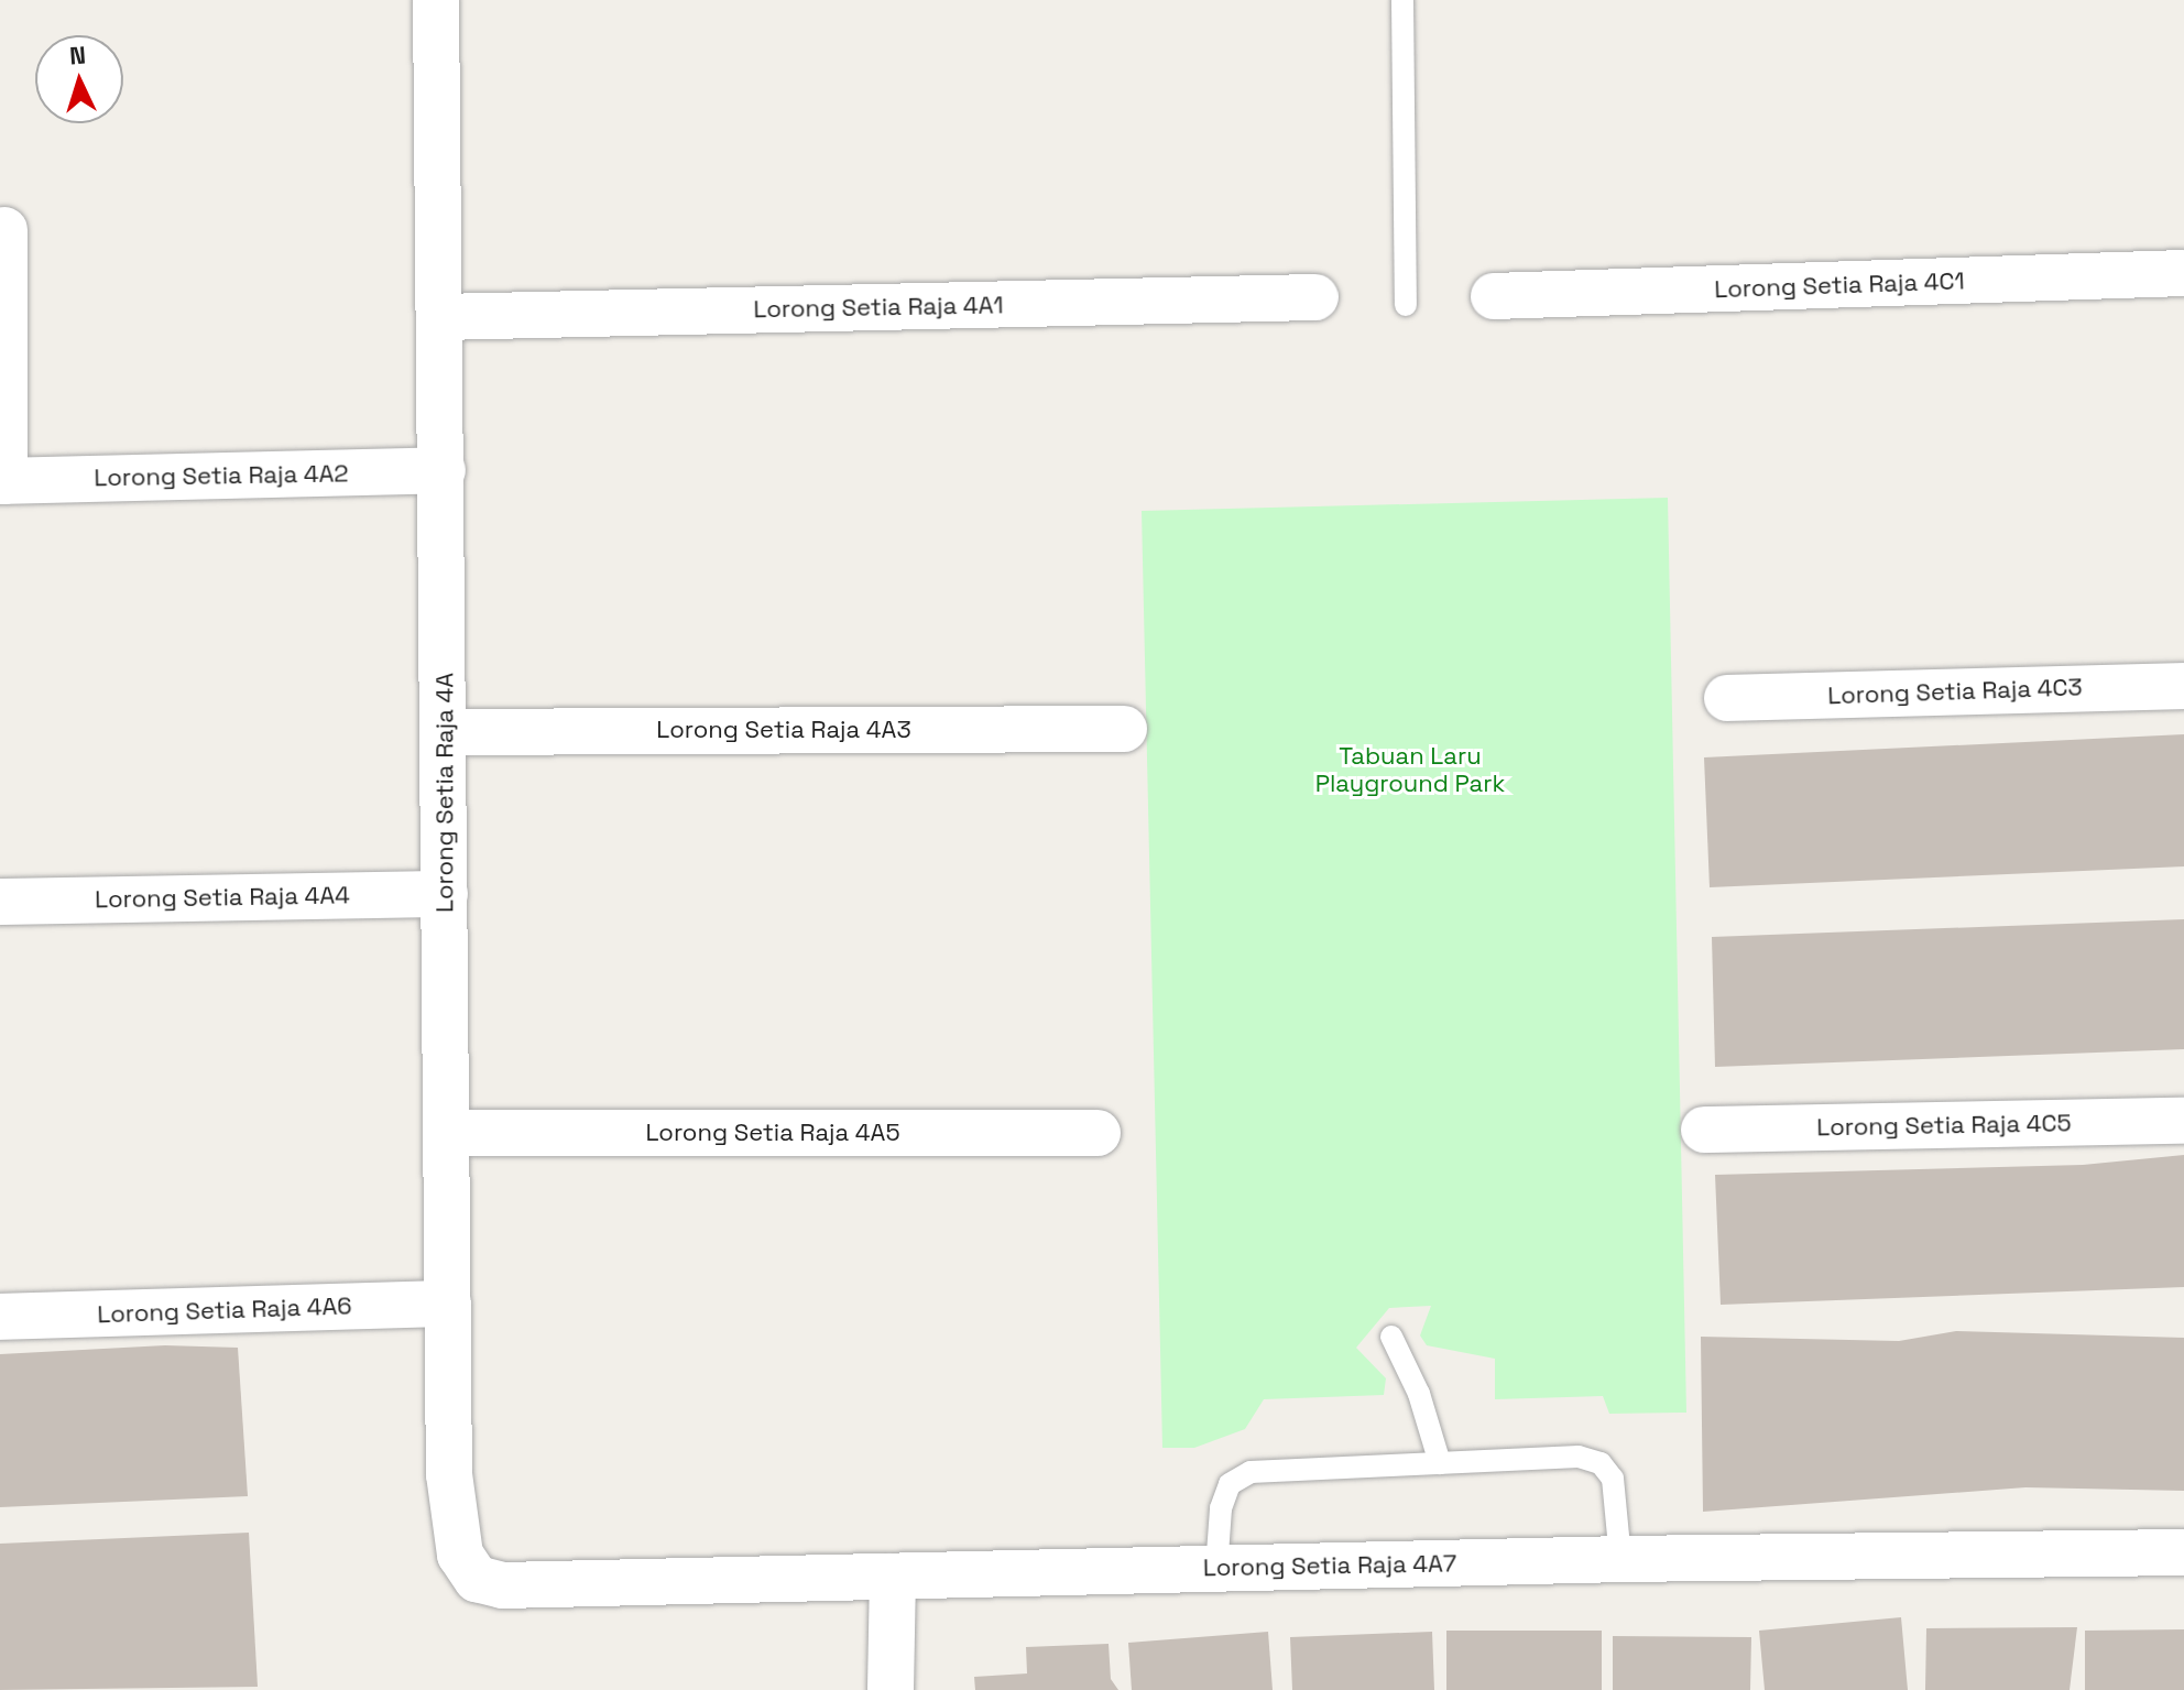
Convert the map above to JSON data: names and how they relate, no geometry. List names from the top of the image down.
{
  "streets": {
    "street": [
      "Lorong Setia Raja 4C1",
      "Lorong Setia Raja 4A1",
      "Lorong Setia Raja 4A2",
      "Lorong Setia Raja 4C3",
      "Lorong Setia Raja 4A3",
      "Lorong Setia Raja 4A",
      "Lorong Setia Raja 4A4",
      "Lorong Setia Raja 4C5",
      "Lorong Setia Raja 4A5",
      "Lorong Setia Raja 4A6",
      "Lorong Setia Raja 4A7"
    ]
  },
  "crossings": [
    ["Lorong Setia Raja 4A1", "Lorong Setia Raja 4A"],
    ["Lorong Setia Raja 4A2", "Lorong Setia Raja 4A"],
    ["Lorong Setia Raja 4A3", "Lorong Setia Raja 4A"],
    ["Lorong Setia Raja 4A", "Lorong Setia Raja 4A4"],
    ["Lorong Setia Raja 4A", "Lorong Setia Raja 4A5"],
    ["Lorong Setia Raja 4A", "Lorong Setia Raja 4A6"],
    ["Lorong Setia Raja 4A", "Lorong Setia Raja 4A7"]
  ],
  "parks": ["Tabuan Laru Playground Park"],
  "north": "top"
}
